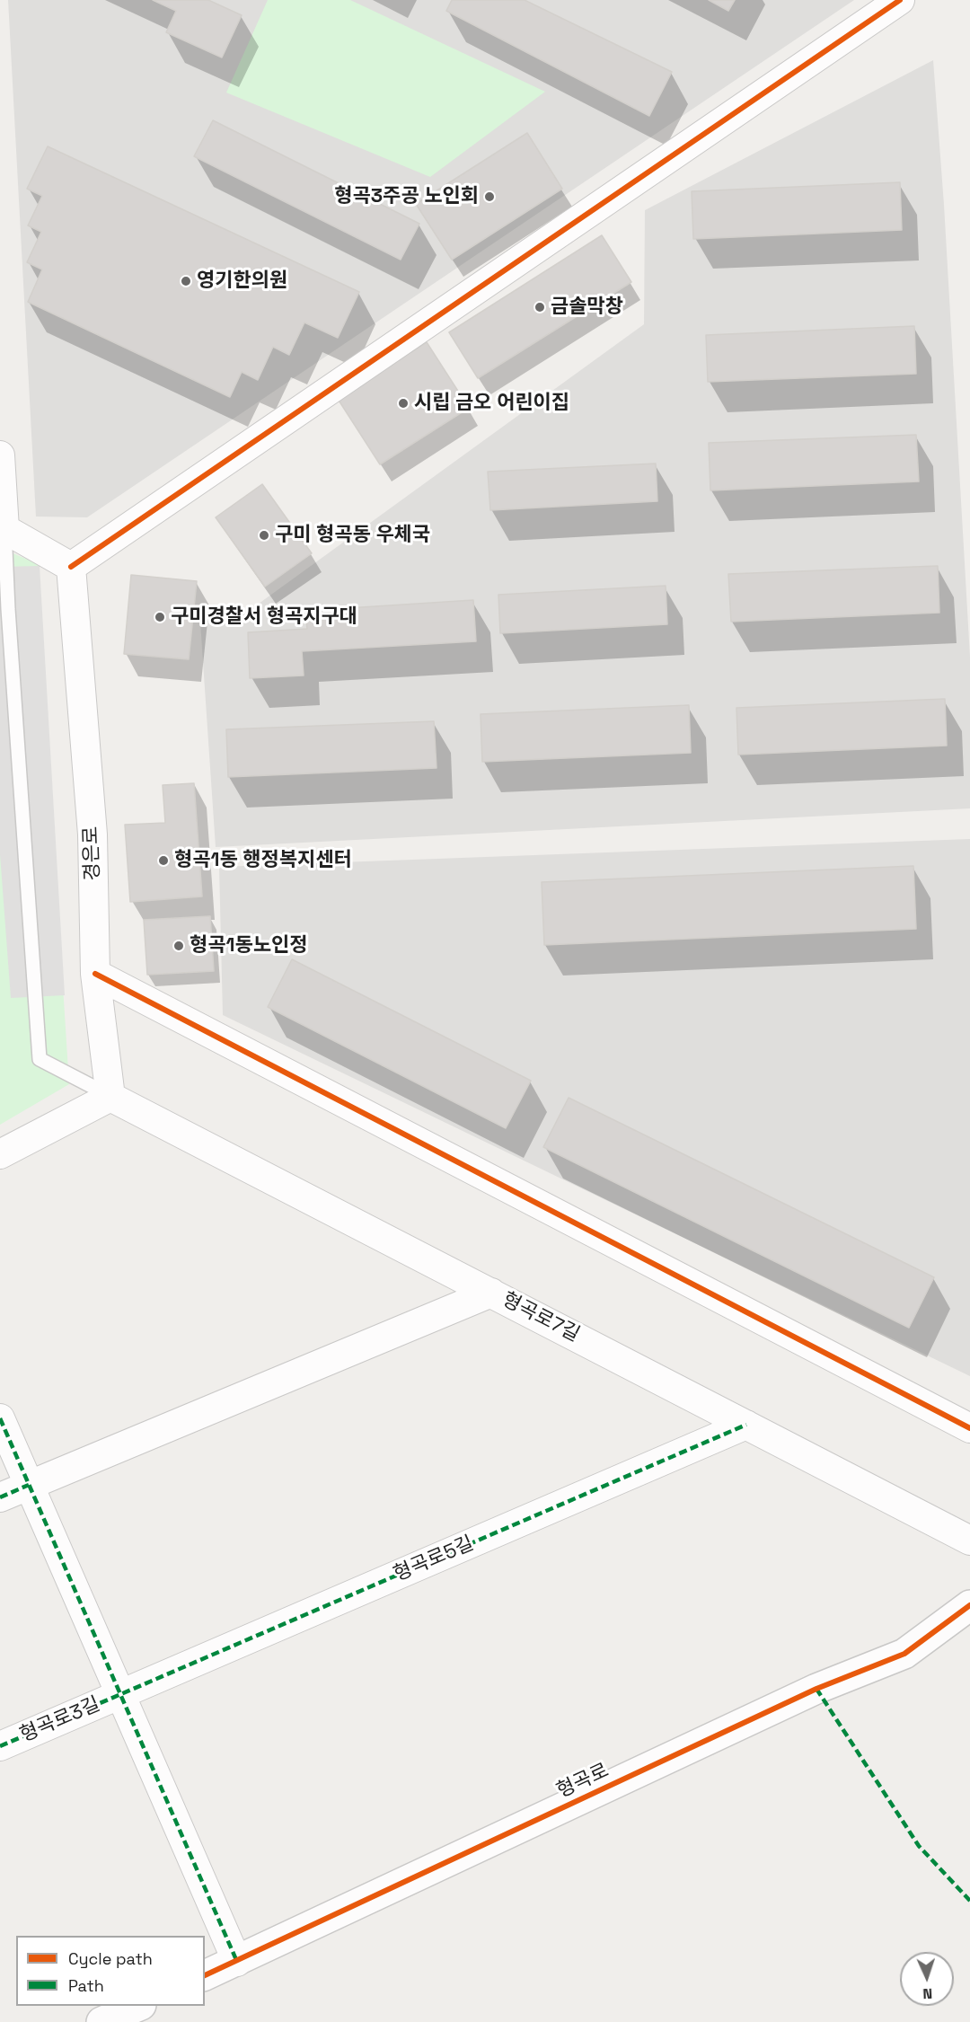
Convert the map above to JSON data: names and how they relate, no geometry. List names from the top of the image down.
{
  "streets": {
    "street": [
      "경은로",
      "형곡로7길",
      "형곡로5길",
      "형곡로3길",
      "형곡로"
    ]
  },
  "crossings": [
    ["경은로", "형곡로7길"],
    ["형곡로7길", "형곡로5길"],
    ["형곡로5길", "형곡로3길"]
  ],
  "places": [
    "형곡3주공 노인회",
    "영기한의원",
    "금솔막창",
    "시립 금오 어린이집",
    "구미 형곡동 우체국",
    "구미경찰서 형곡지구대",
    "형곡1동 행정복지센터",
    "형곡1동노인정"
  ],
  "legend": ["Cycle path", "Path"],
  "north": "bottom"
}
